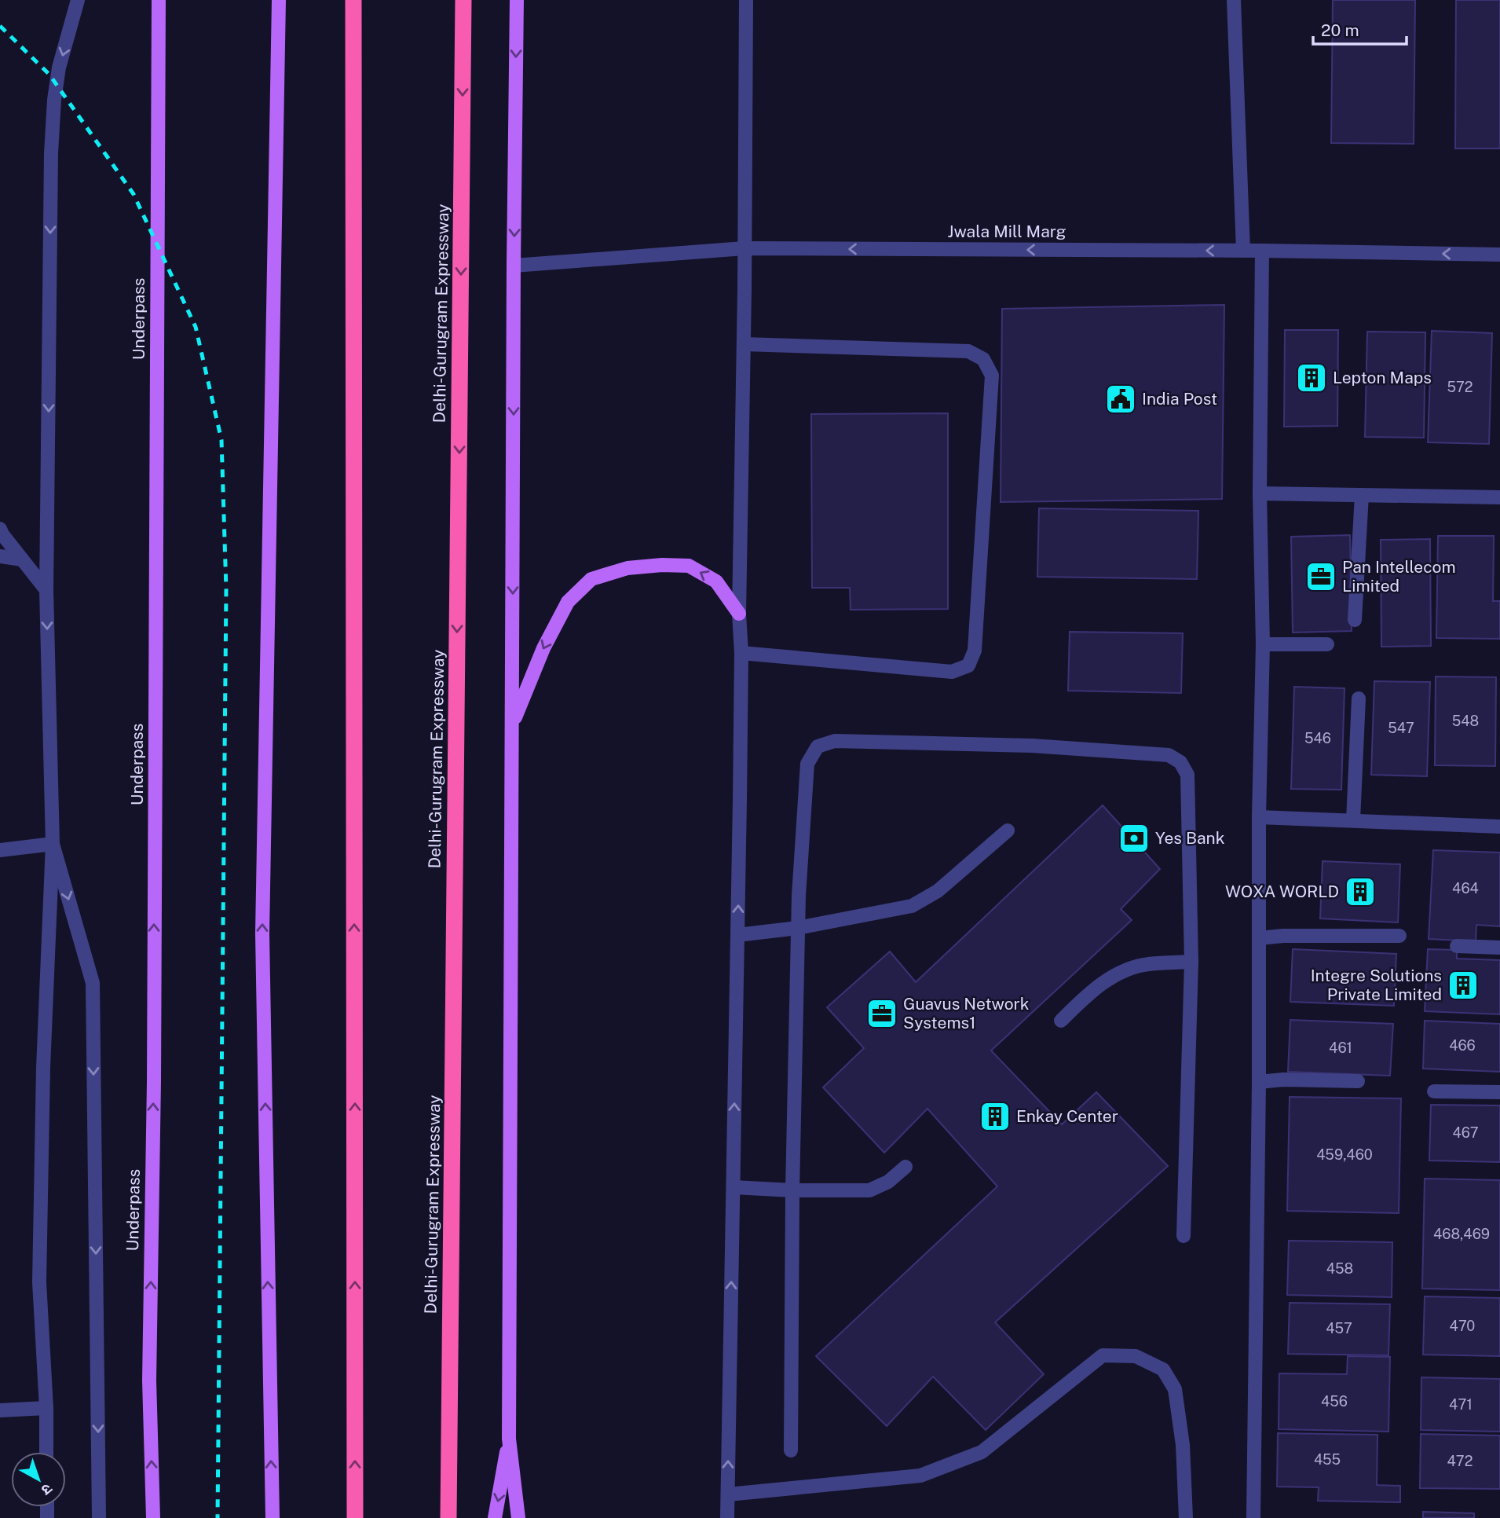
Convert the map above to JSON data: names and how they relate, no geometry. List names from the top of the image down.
{
  "streets": {
    "highway": ["Delhi-Gurugram Expressway"],
    "main road": ["Underpass"],
    "street": ["Jwala Mill Marg"]
  },
  "one_way": ["Jwala Mill Marg"],
  "places": {
    "building": [
      "Lepton Maps",
      "WOXA WORLD",
      "Integre Solutions Private Limited",
      "Enkay Center"
    ],
    "public building": ["India Post"],
    "office": ["Pan Intellecom Limited", "Guavus Network Systems1"],
    "bank": ["Yes Bank"]
  },
  "house_numbers": [
    "572",
    "548",
    "547",
    "546",
    "464",
    "466",
    "461",
    "467",
    "459,460",
    "468,469",
    "458",
    "470",
    "457",
    "456",
    "471",
    "455",
    "472"
  ],
  "scale_bar": "20 m",
  "north": "bottom right"
}
